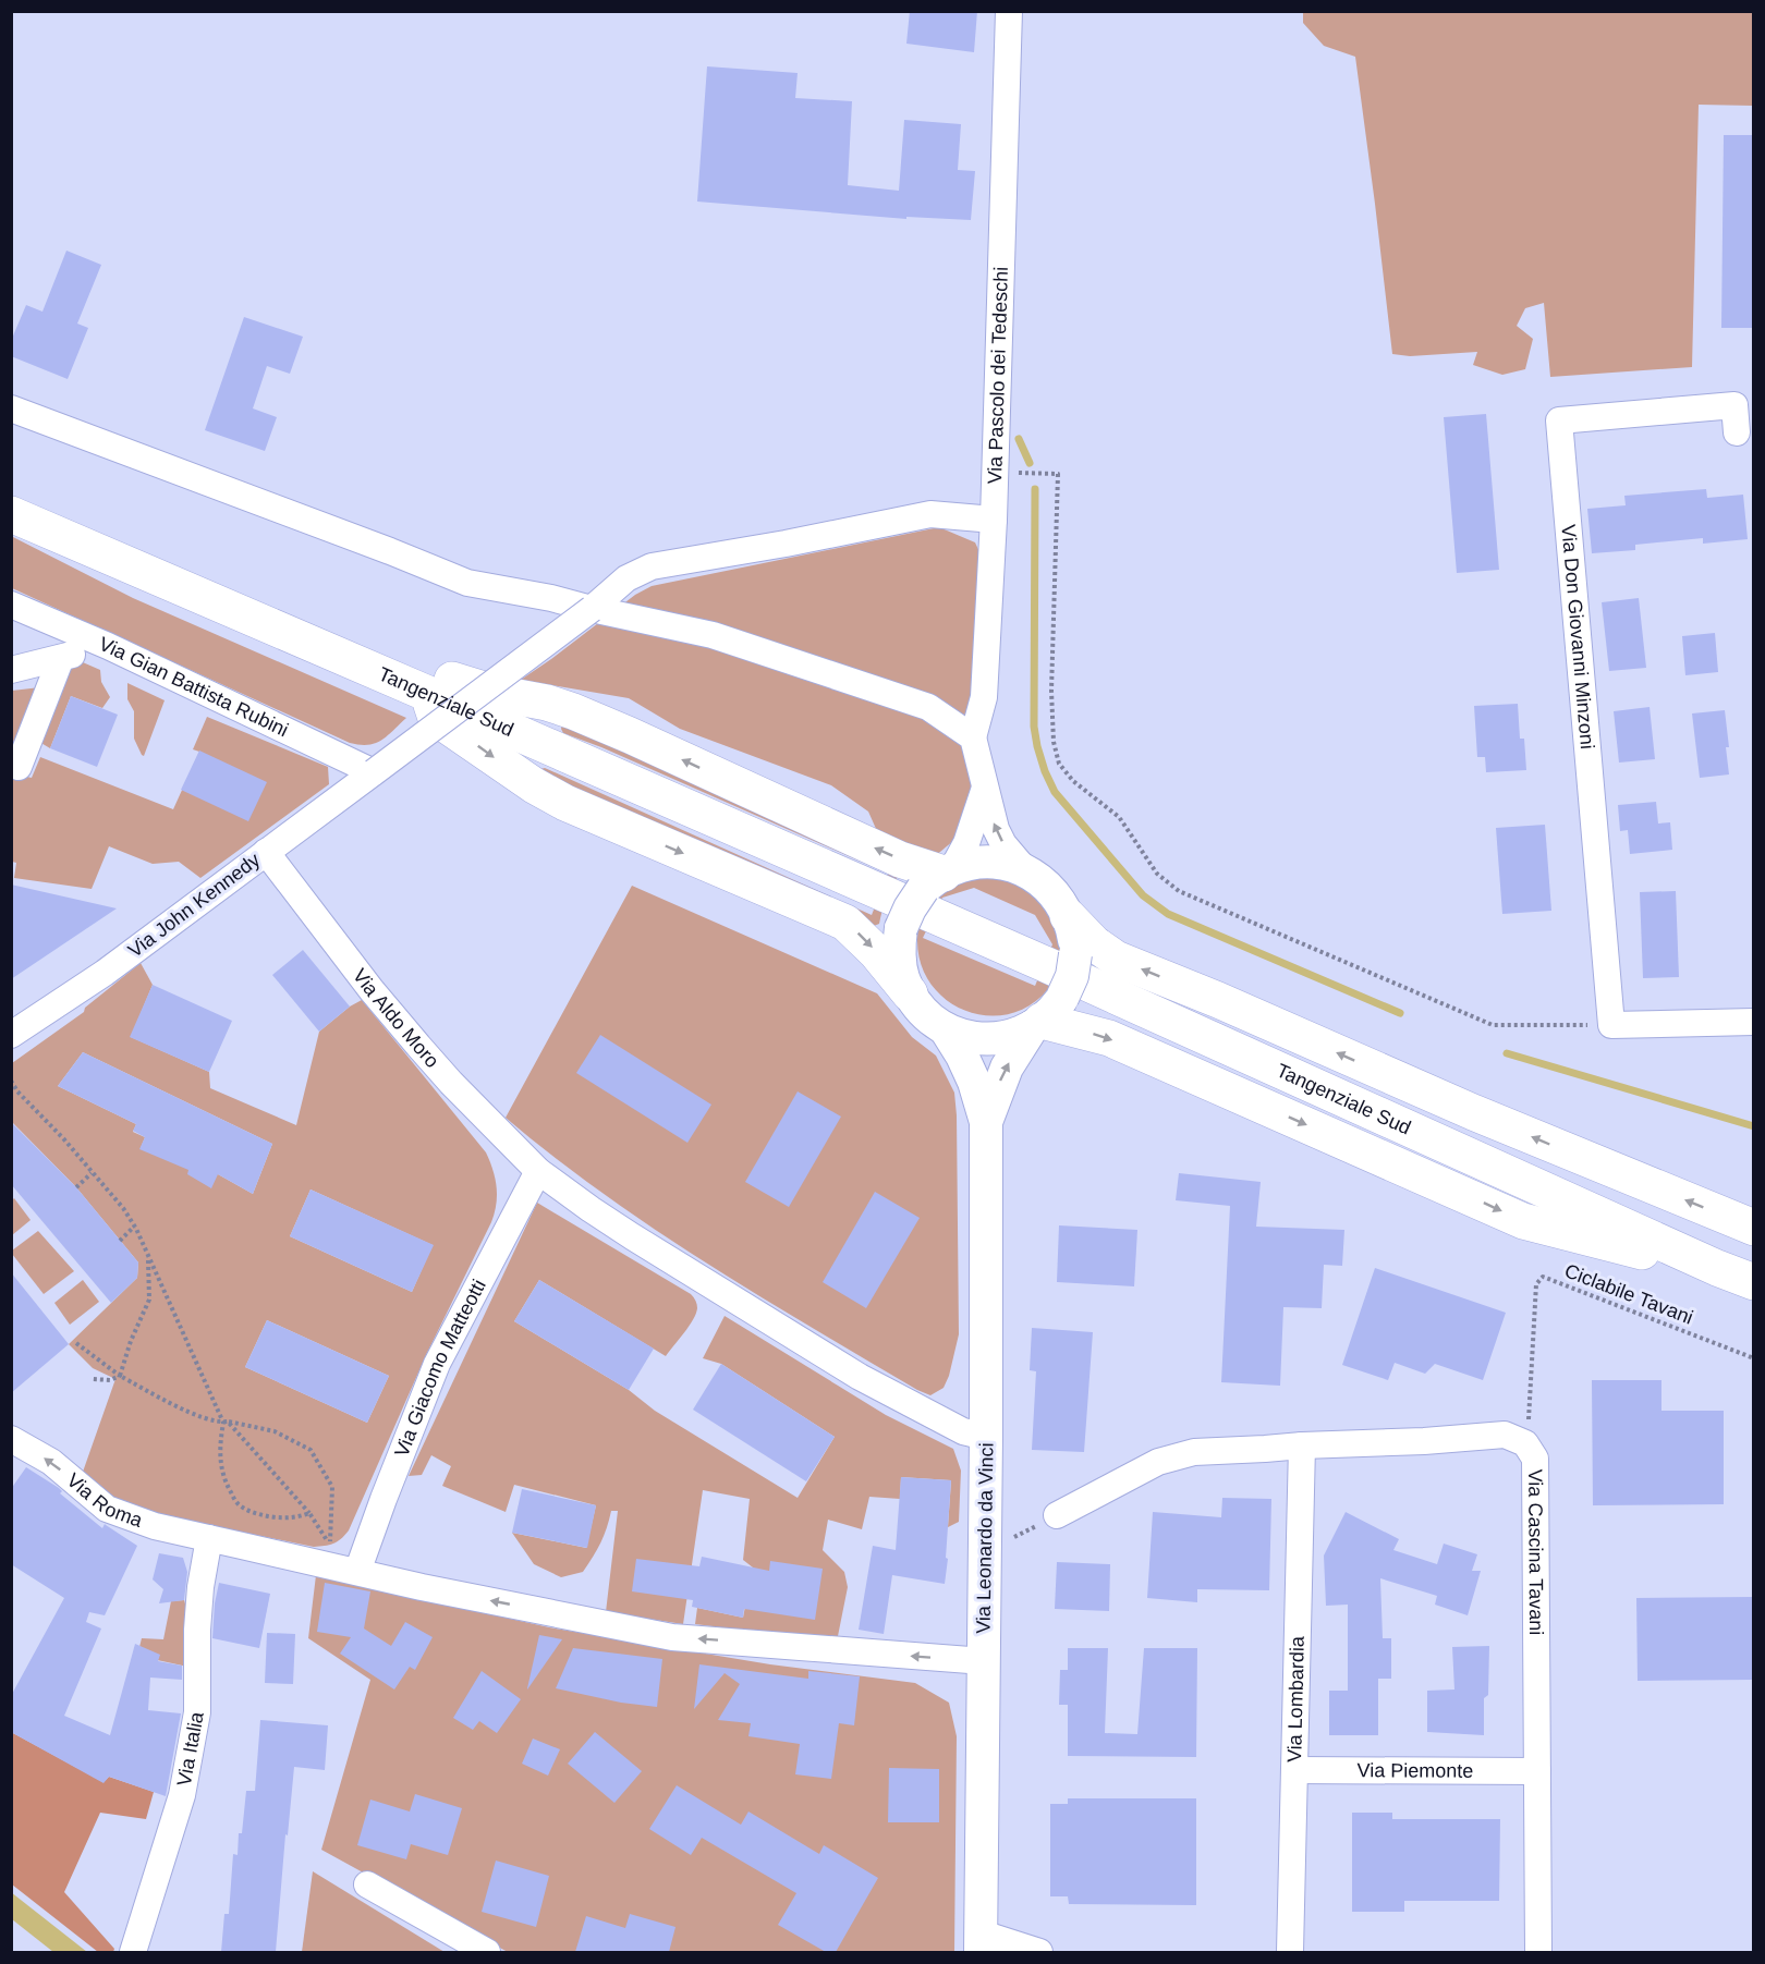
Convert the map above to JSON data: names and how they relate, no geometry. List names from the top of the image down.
{
  "streets": {
    "highway": ["Tangenziale Sud"],
    "street": [
      "Via Pascolo dei Tedeschi",
      "Via Don Giovanni Minzoni",
      "Via Gian Battista Rubini",
      "Via John Kennedy",
      "Via Aldo Moro",
      "Via Giacomo Matteotti",
      "Via Roma",
      "Via Leonardo da Vinci",
      "Via Cascina Tavani",
      "Via Lombardia",
      "Via Italia",
      "Via Piemonte"
    ],
    "path": ["Ciclabile Tavani"]
  },
  "crossings": [
    ["Via Pascolo dei Tedeschi", "Via John Kennedy"],
    ["Via Gian Battista Rubini", "Via John Kennedy"],
    ["Via John Kennedy", "Via Aldo Moro"],
    ["Via Aldo Moro", "Via Giacomo Matteotti"],
    ["Via Aldo Moro", "Via Leonardo da Vinci"],
    ["Ciclabile Tavani", "Via Cascina Tavani"],
    ["Via Giacomo Matteotti", "Via Roma"],
    ["Via Roma", "Via Leonardo da Vinci"],
    ["Via Roma", "Via Italia"],
    ["Via Cascina Tavani", "Via Lombardia"],
    ["Via Cascina Tavani", "Via Piemonte"],
    ["Via Lombardia", "Via Piemonte"]
  ],
  "one_way": ["Via Roma"]
}
